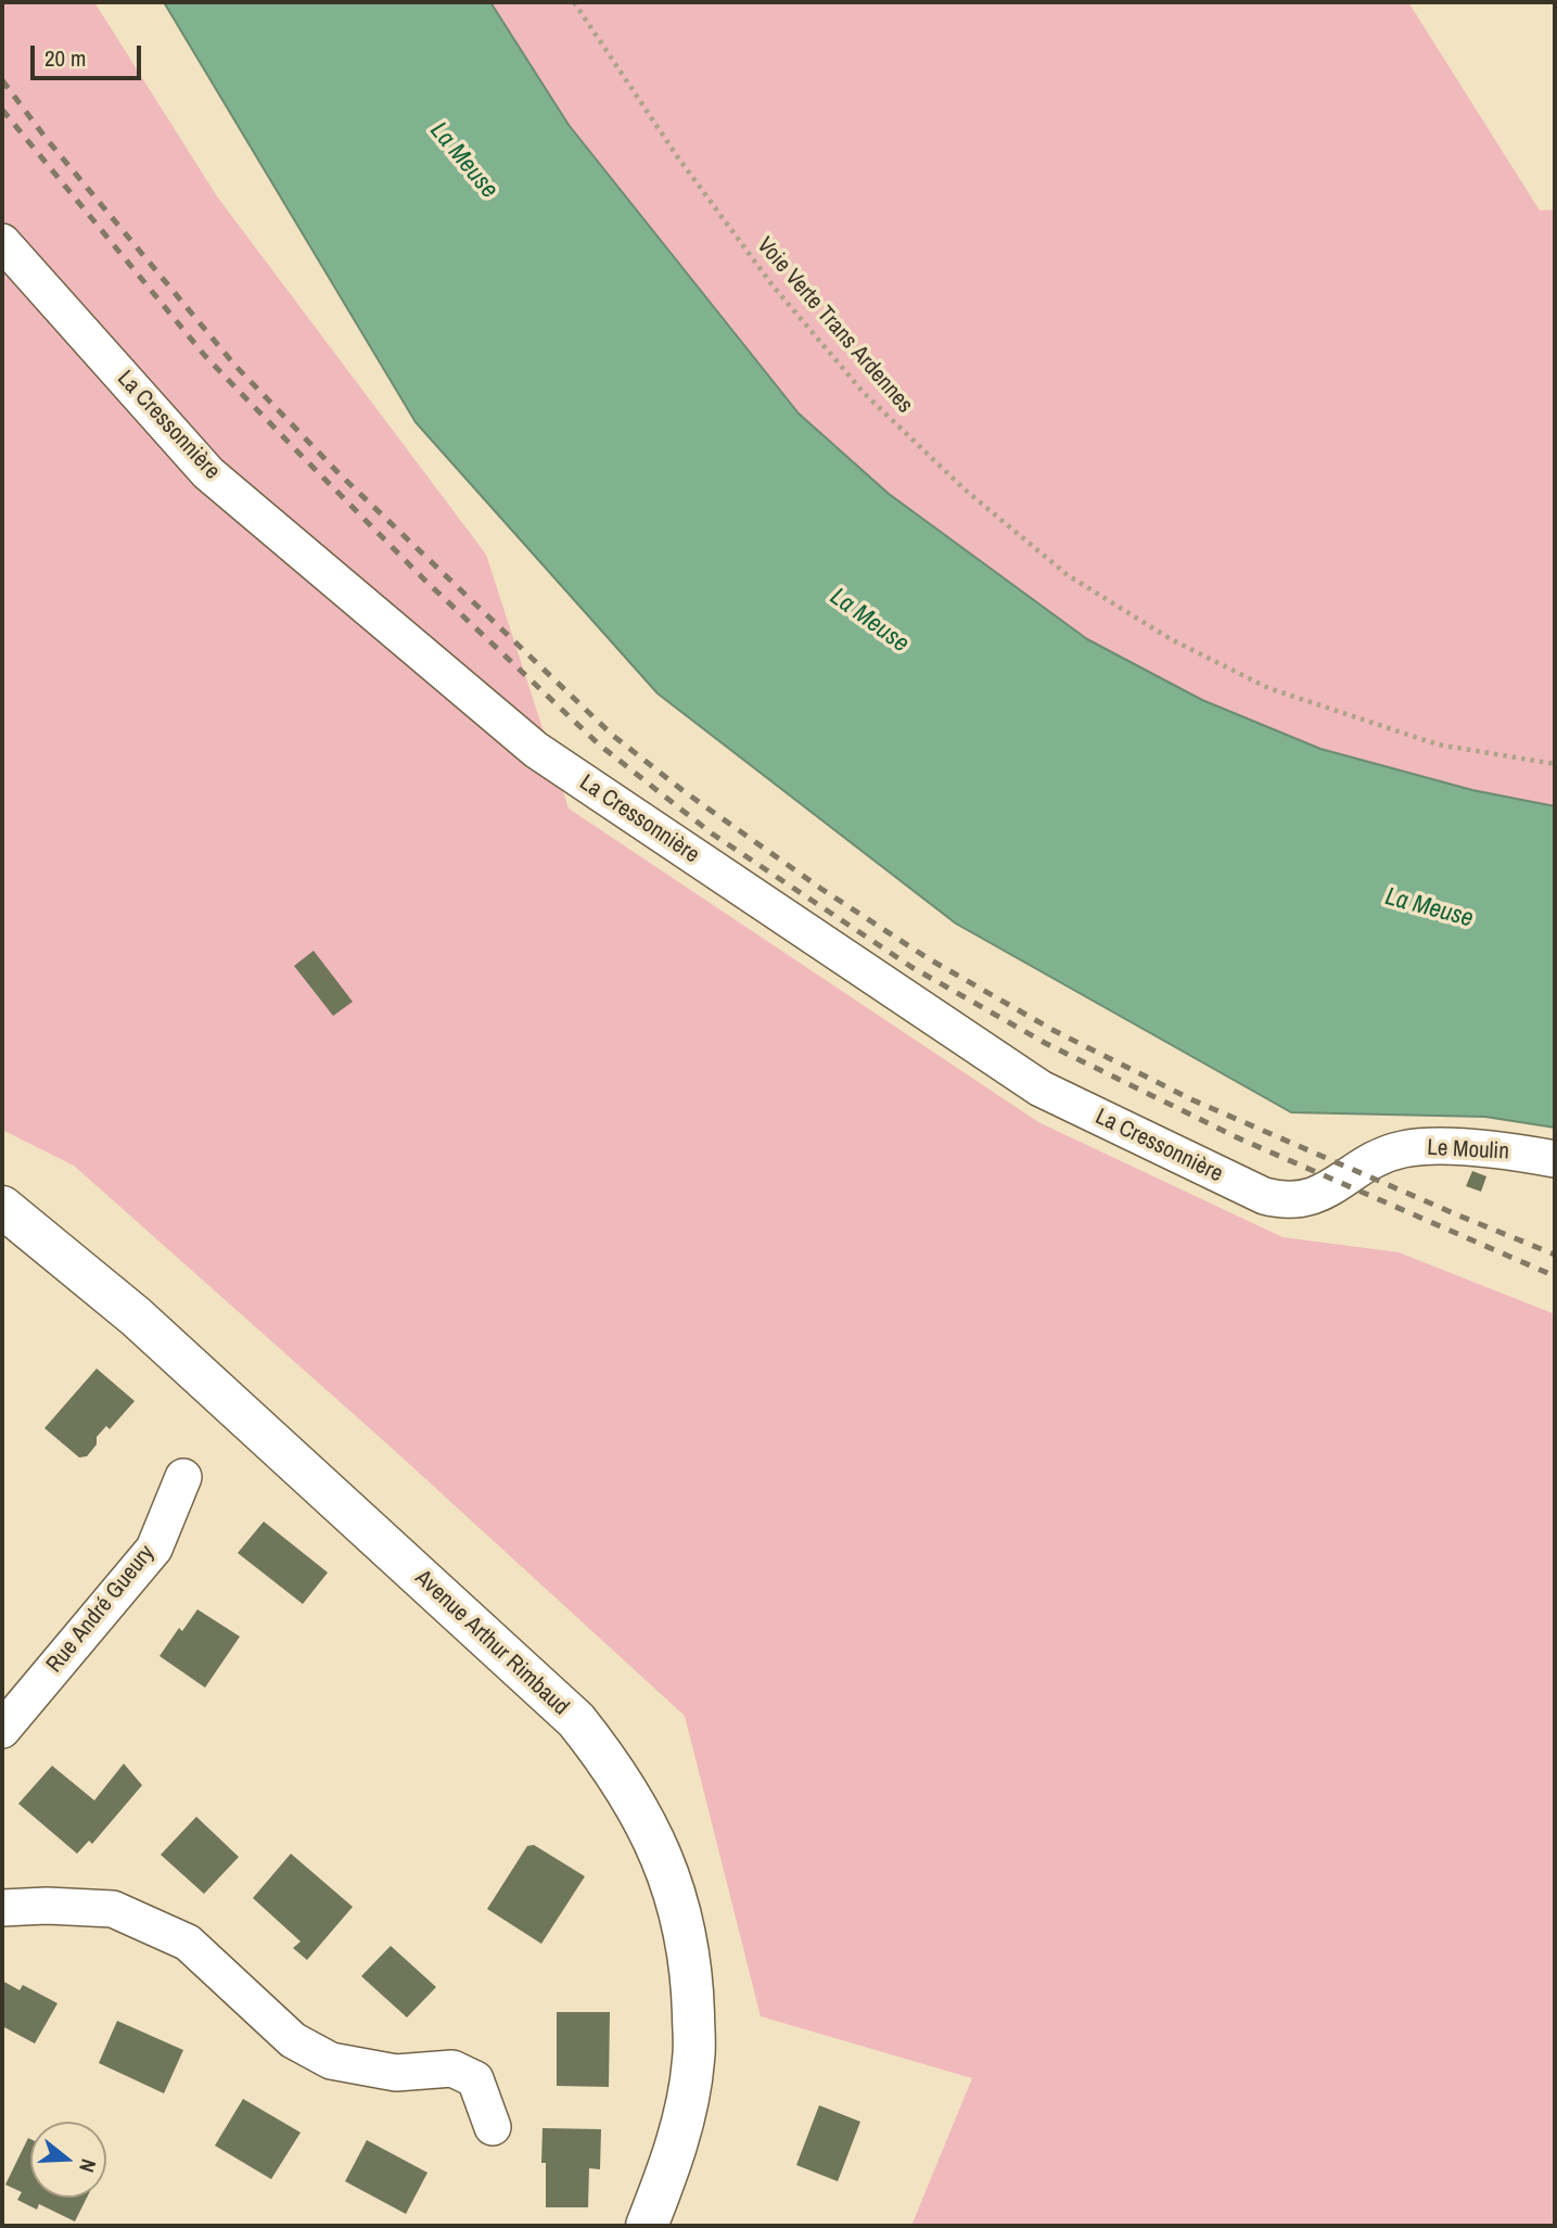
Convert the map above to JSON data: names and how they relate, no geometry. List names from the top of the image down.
{
  "streets": {
    "street": [
      "La Cressonnière",
      "Le Moulin",
      "Rue André Gueury",
      "Avenue Arthur Rimbaud"
    ],
    "path": ["Voie Verte Trans Ardennes"]
  },
  "crossings": [
    ["La Cressonnière", "Le Moulin"]
  ],
  "water": ["La Meuse"],
  "scale_bar": "20 m",
  "north": "right"
}
